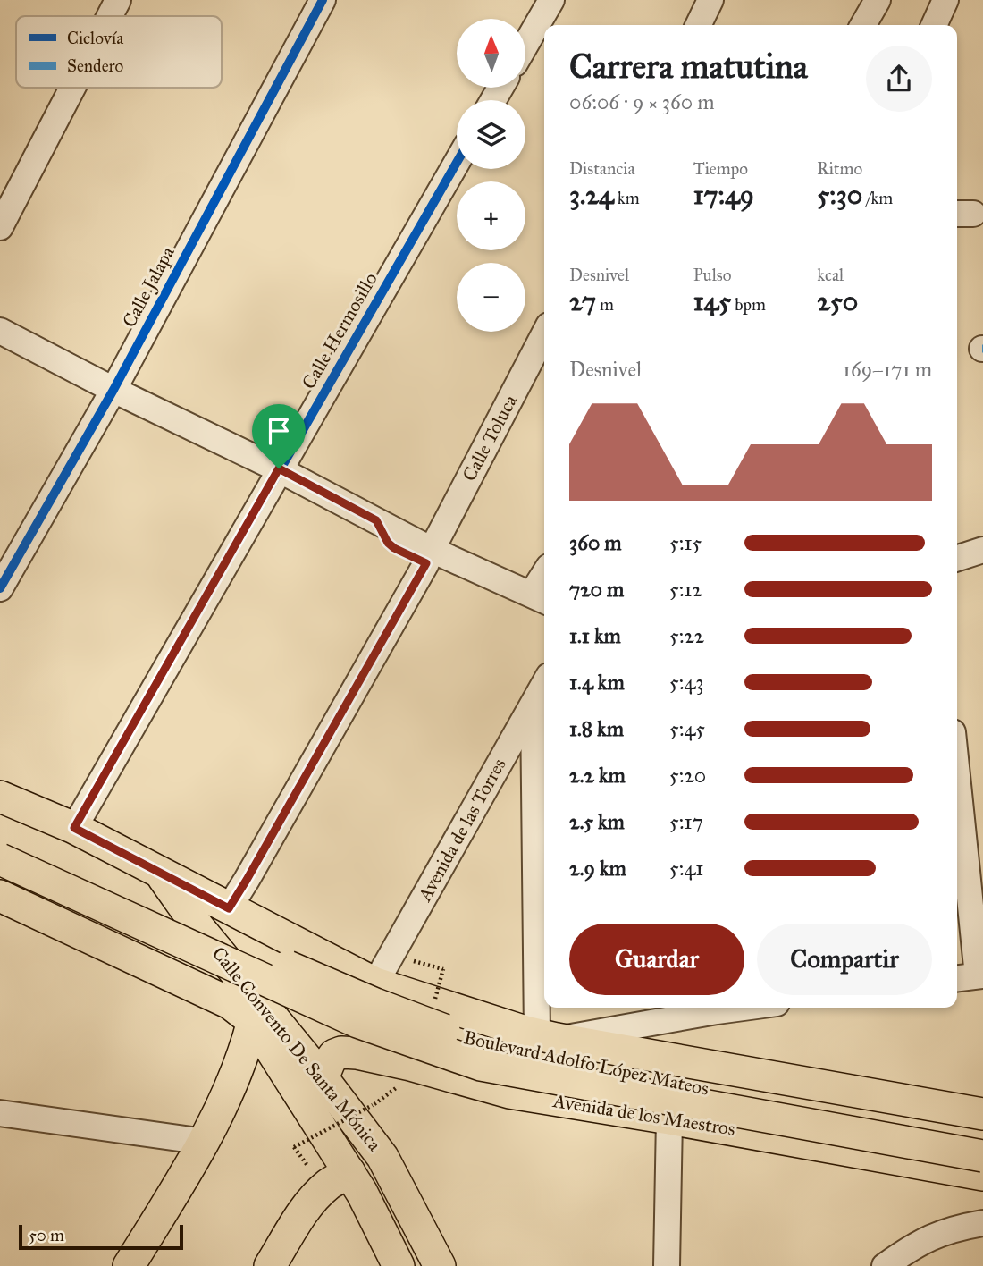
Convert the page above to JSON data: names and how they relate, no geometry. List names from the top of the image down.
{
  "streets": {
    "main road": ["Calle Convento De Santa Mónica", "Boulevard Adolfo López Mateos", "Avenida de los Maestros"],
    "street": [
      "Calle Jalapa",
      "Calle Hermosillo",
      "Calle Toluca",
      "Avenida de las Torres"
    ]
  },
  "crossings": [
    ["Calle Convento De Santa Mónica", "Avenida de los Maestros"]
  ],
  "legend": ["Ciclovía", "Sendero"],
  "scale_bar": "50 m",
  "north": "top",
  "page": {
    "map_buttons": ["+", "−"],
    "heading": ["Carrera matutina", "06:06 · 9 × 360 m"],
    "stats": [
      ["Distancia", "3.24 km"],
      ["Tiempo", "17:49"],
      ["Ritmo", "5:30 /km"],
      ["Desnivel", "27 m"],
      ["Pulso", "145 bpm"],
      ["kcal", "250"]
    ],
    "chart": ["Desnivel", "169–171 m"],
    "list": [
      {
        "name": "360 m",
        "note": "5:15"
      },
      {
        "name": "720 m",
        "note": "5:12"
      },
      {
        "name": "1.1 km",
        "note": "5:22"
      },
      {
        "name": "1.4 km",
        "note": "5:43"
      },
      {
        "name": "1.8 km",
        "note": "5:45"
      },
      {
        "name": "2.2 km",
        "note": "5:20"
      },
      {
        "name": "2.5 km",
        "note": "5:17"
      },
      {
        "name": "2.9 km",
        "note": "5:41"
      }
    ],
    "buttons": ["Guardar", "Compartir"],
    "scale": "50 m"
  }
}
